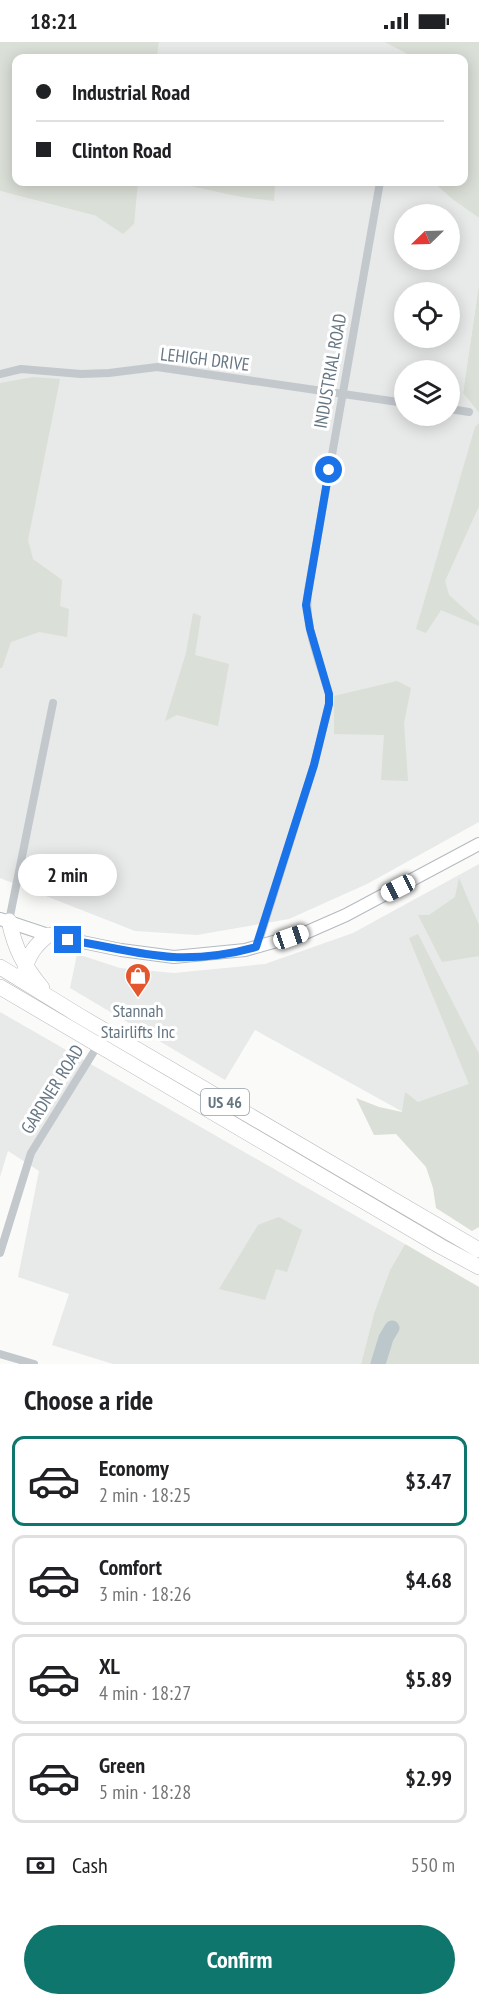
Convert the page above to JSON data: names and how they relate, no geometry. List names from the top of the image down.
{
  "streets": {
    "highway": ["US 46"],
    "street": ["LEHIGH DRIVE", "INDUSTRIAL ROAD", "GARDNER ROAD"]
  },
  "crossings": [
    ["LEHIGH DRIVE", "INDUSTRIAL ROAD"],
    ["GARDNER ROAD", "US 46"]
  ],
  "places": {
    "shop": ["Stannah Stairlifts Inc"]
  },
  "north": "bottom left",
  "page": {
    "status": "18:21",
    "banner": ["Industrial Road", "Clinton Road"],
    "bubble": "2 min",
    "heading": "Choose a ride",
    "list": [
      {
        "name": "Economy",
        "note": "2 min · 18:25",
        "value": "$3.47"
      },
      {
        "name": "Comfort",
        "note": "3 min · 18:26",
        "value": "$4.68"
      },
      {
        "name": "XL",
        "note": "4 min · 18:27",
        "value": "$5.89"
      },
      {
        "name": "Green",
        "note": "5 min · 18:28",
        "value": "$2.99"
      }
    ],
    "pay": ["Cash", "550 m"],
    "buttons": "Confirm"
  }
}
